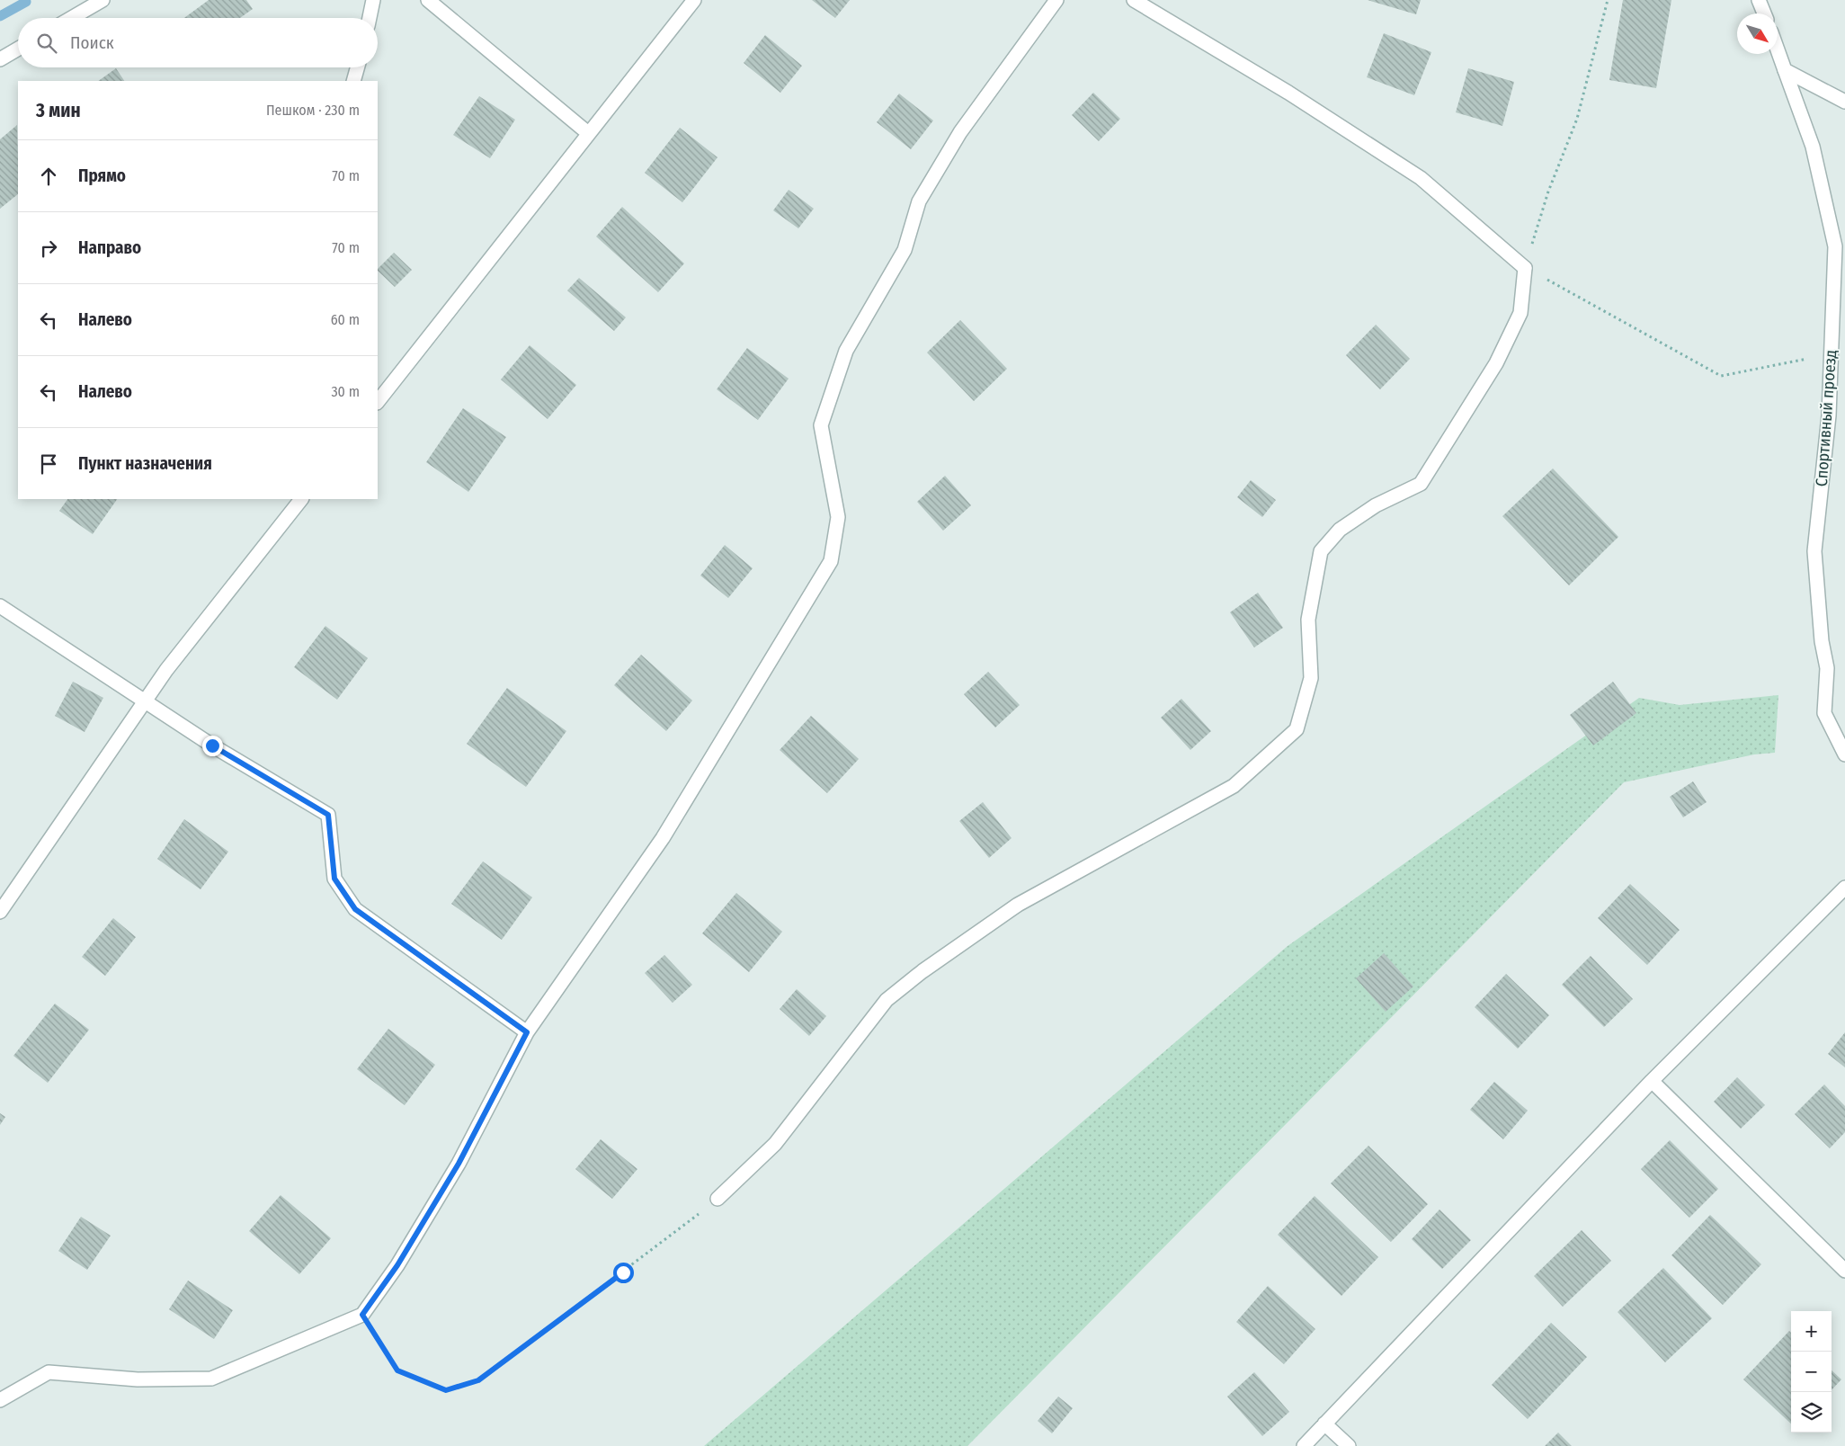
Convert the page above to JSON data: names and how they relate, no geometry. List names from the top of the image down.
{
  "streets": {
    "street": ["Спортивный проезд"]
  },
  "north": "bottom right",
  "page": {
    "search": "Поиск",
    "heading": ["3 мин", "Пешком · 230 m"],
    "list": [
      ["Прямо", "70 m"],
      ["Направо", "70 m"],
      ["Налево", "60 m"],
      ["Налево", "30 m"],
      "Пункт назначения"
    ],
    "map_buttons": ["+", "−"]
  }
}
